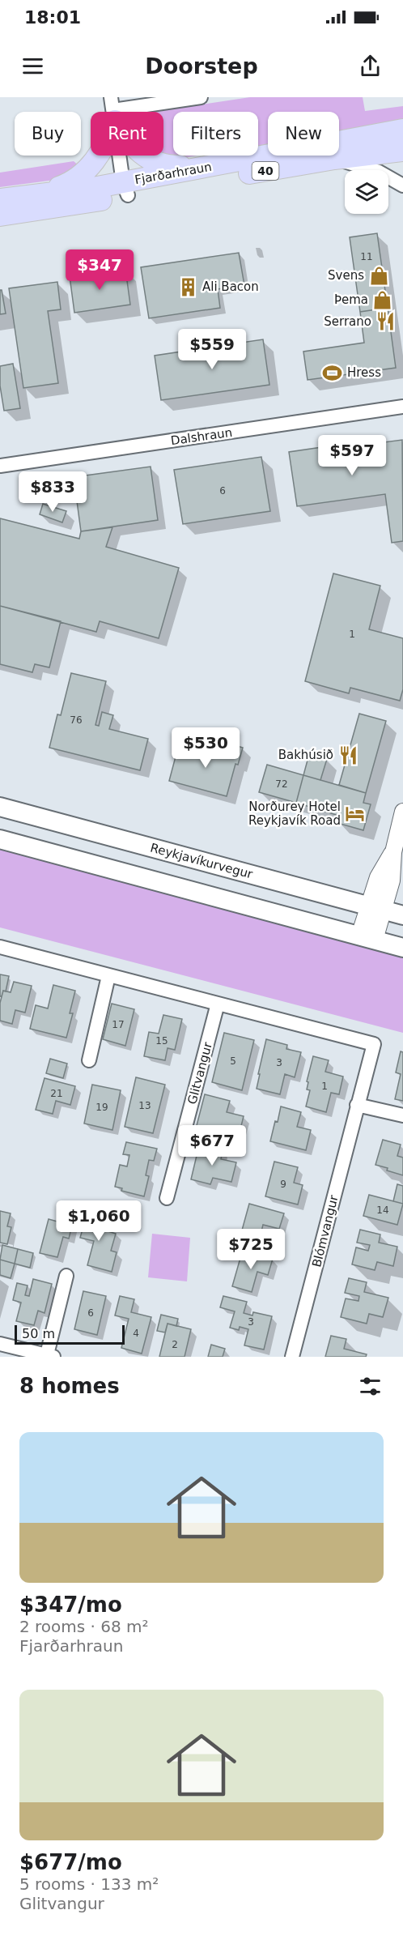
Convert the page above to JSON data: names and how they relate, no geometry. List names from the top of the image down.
{
  "streets": {
    "main road": ["40", "Fjarðarhraun", "Reykjavíkurvegur"],
    "street": ["Dalshraun", "Glitvangur", "Blómvangur"]
  },
  "crossings": [
    ["Glitvangur", "Blómvangur"]
  ],
  "places": {
    "shop": ["Svens", "Þema"],
    "building": ["Ali Bacon"],
    "restaurant": ["Serrano", "Bakhúsið"],
    "sports": ["Hress"],
    "hotel": ["Norðurey Hotel Reykjavík Road"]
  },
  "house_numbers": [
    "11",
    "6",
    "1",
    "76",
    "72",
    "17",
    "15",
    "5",
    "3",
    "1",
    "21",
    "13",
    "19",
    "9",
    "14",
    "6",
    "3",
    "4",
    "2"
  ],
  "scale_bar": "50 m",
  "page": {
    "status": "18:01",
    "header": "Doorstep",
    "chip": [
      "Buy",
      "Rent",
      "Filters",
      "New"
    ],
    "price": [
      "$347",
      "$559",
      "$597",
      "$833",
      "$530",
      "$677",
      "$1,060",
      "$725"
    ],
    "scale": "50 m",
    "heading": "8 homes",
    "list": [
      {
        "name": "$347/mo",
        "note": "2 rooms · 68 m² · Fjarðarhraun"
      },
      {
        "name": "$677/mo",
        "note": "5 rooms · 133 m² · Glitvangur"
      }
    ]
  }
}
